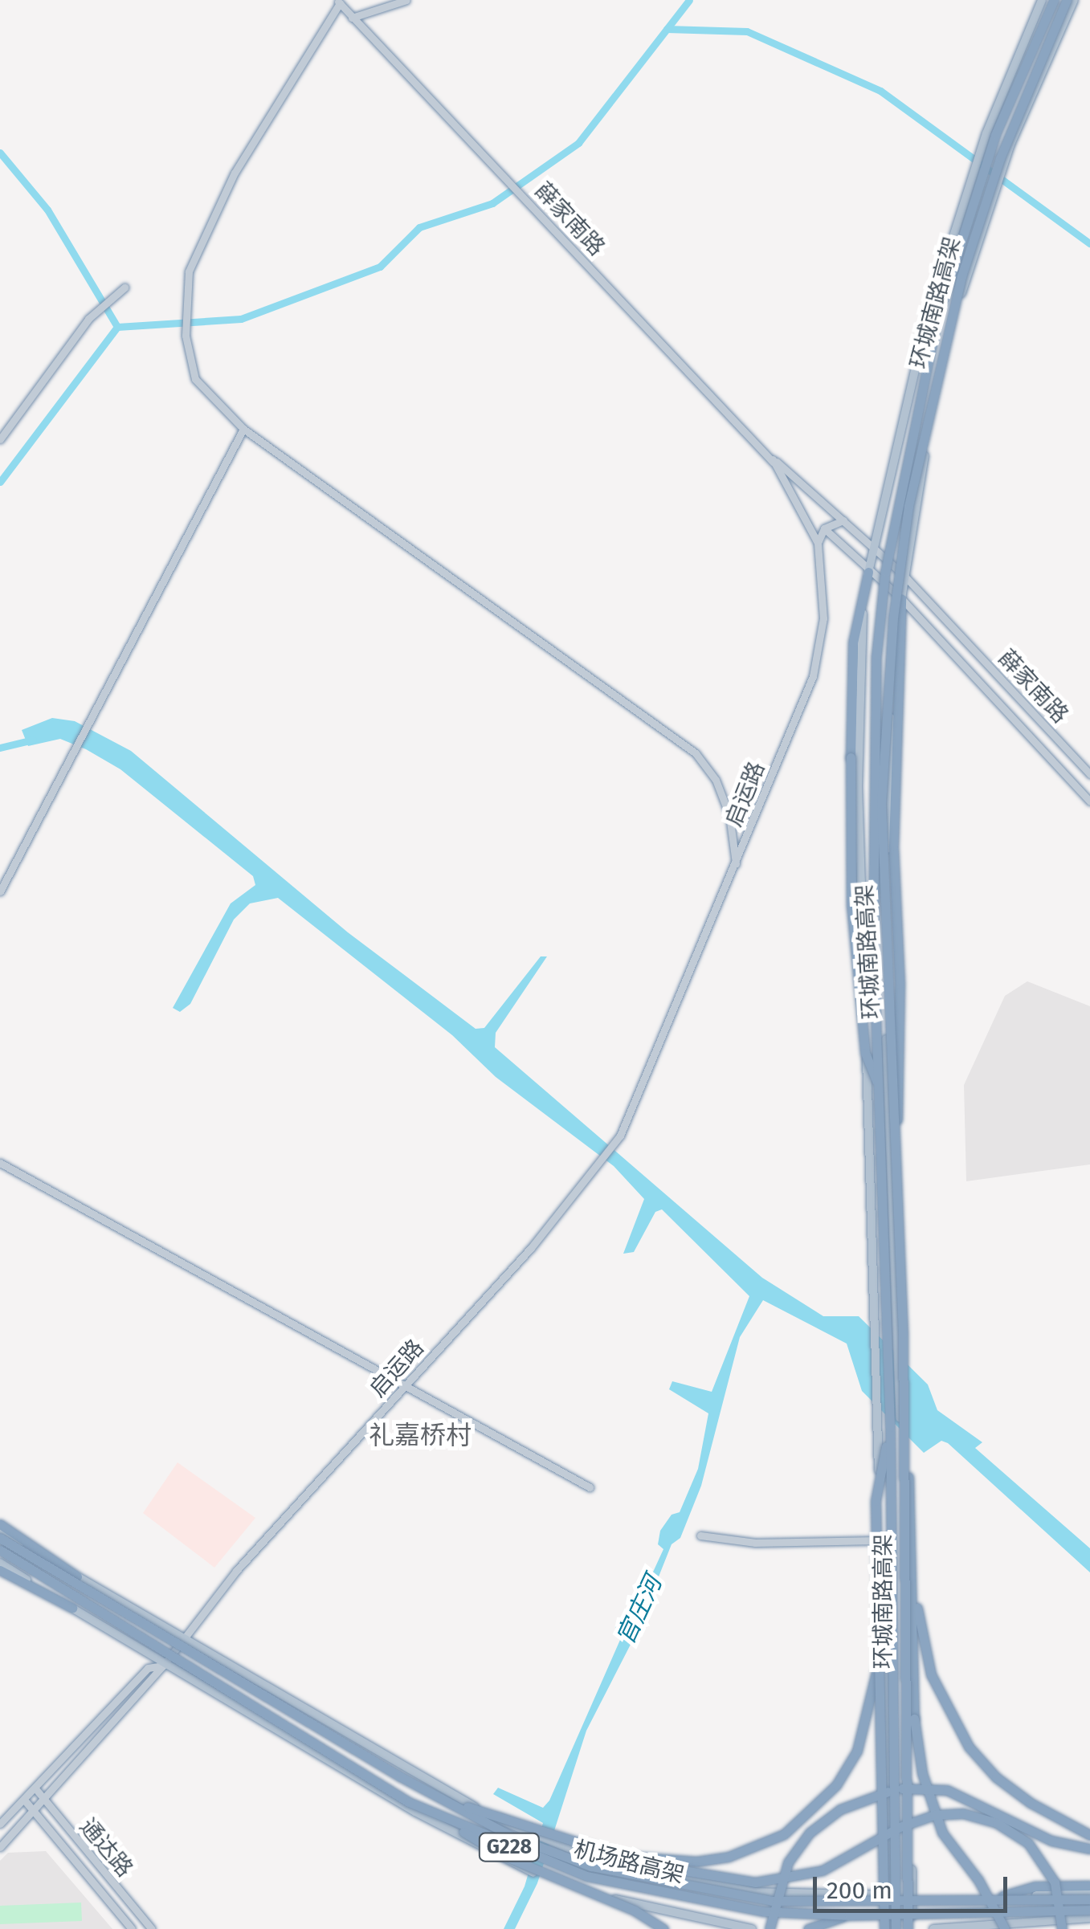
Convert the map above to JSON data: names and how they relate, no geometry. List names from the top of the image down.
{
  "streets": {
    "highway": ["环城南路高架", "G228", "机场路高架"],
    "main road": ["薛家南路", "启运路", "通达路"]
  },
  "crossings": [
    ["薛家南路", "启运路"],
    ["启运路", "通达路"]
  ],
  "districts": ["礼嘉桥村"],
  "water": ["官庄河"],
  "scale_bar": "200 m"
}
